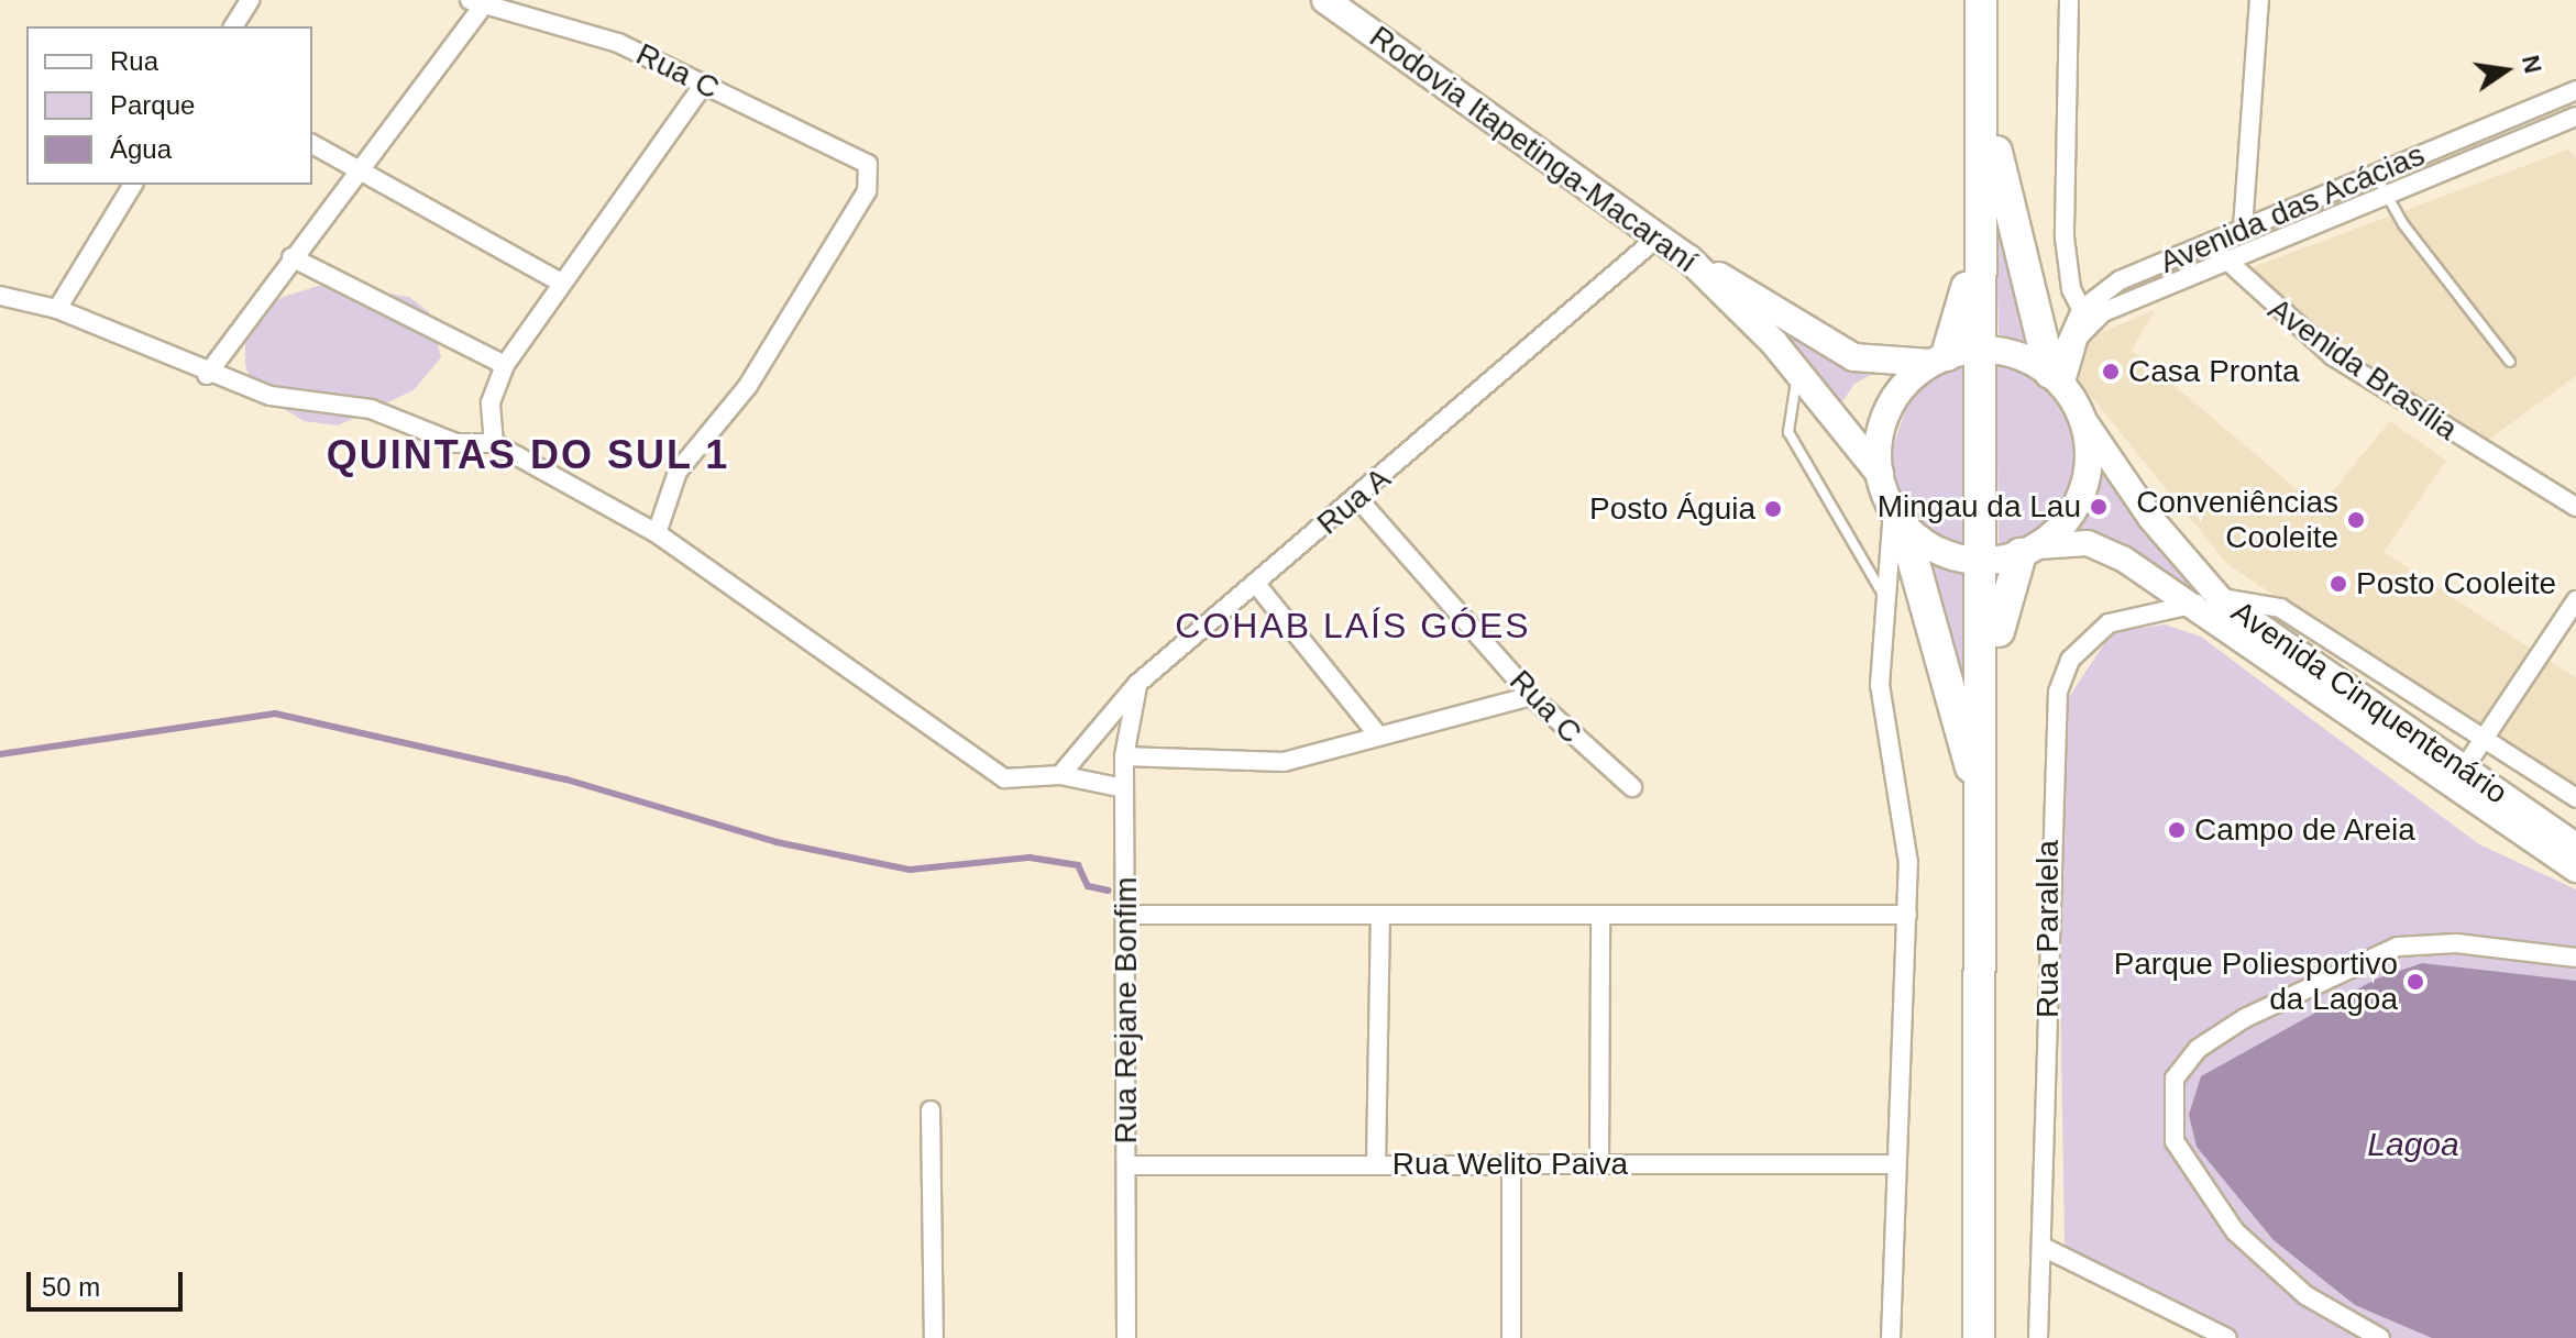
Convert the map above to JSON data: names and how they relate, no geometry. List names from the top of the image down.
{
  "streets": {
    "main road": ["Rodovia Itapetinga-Macaraní", "Avenida Cinquentenário"],
    "street": [
      "Rua C",
      "Avenida das Acácias",
      "Avenida Brasília",
      "Rua A",
      "Rua Paralela",
      "Rua Rejane Bonfim",
      "Rua Welito Paiva"
    ]
  },
  "crossings": [
    ["Rua C", "Rua A"],
    ["Rodovia Itapetinga-Macaraní", "Rua A"],
    ["Avenida das Acácias", "Avenida Brasília"],
    ["Rua A", "Rua Rejane Bonfim"],
    ["Avenida Cinquentenário", "Rua Paralela"],
    ["Rua Rejane Bonfim", "Rua Welito Paiva"]
  ],
  "districts": ["QUINTAS DO SUL 1", "COHAB LAÍS GÓES"],
  "water": ["Lagoa"],
  "places": [
    "Casa Pronta",
    "Mingau da Lau",
    "Posto Águia",
    "Conveniências Cooleite",
    "Posto Cooleite",
    "Campo de Areia",
    "Parque Poliesportivo da Lagoa"
  ],
  "legend": ["Rua", "Parque", "Água"],
  "scale_bar": "50 m",
  "north": "right"
}
